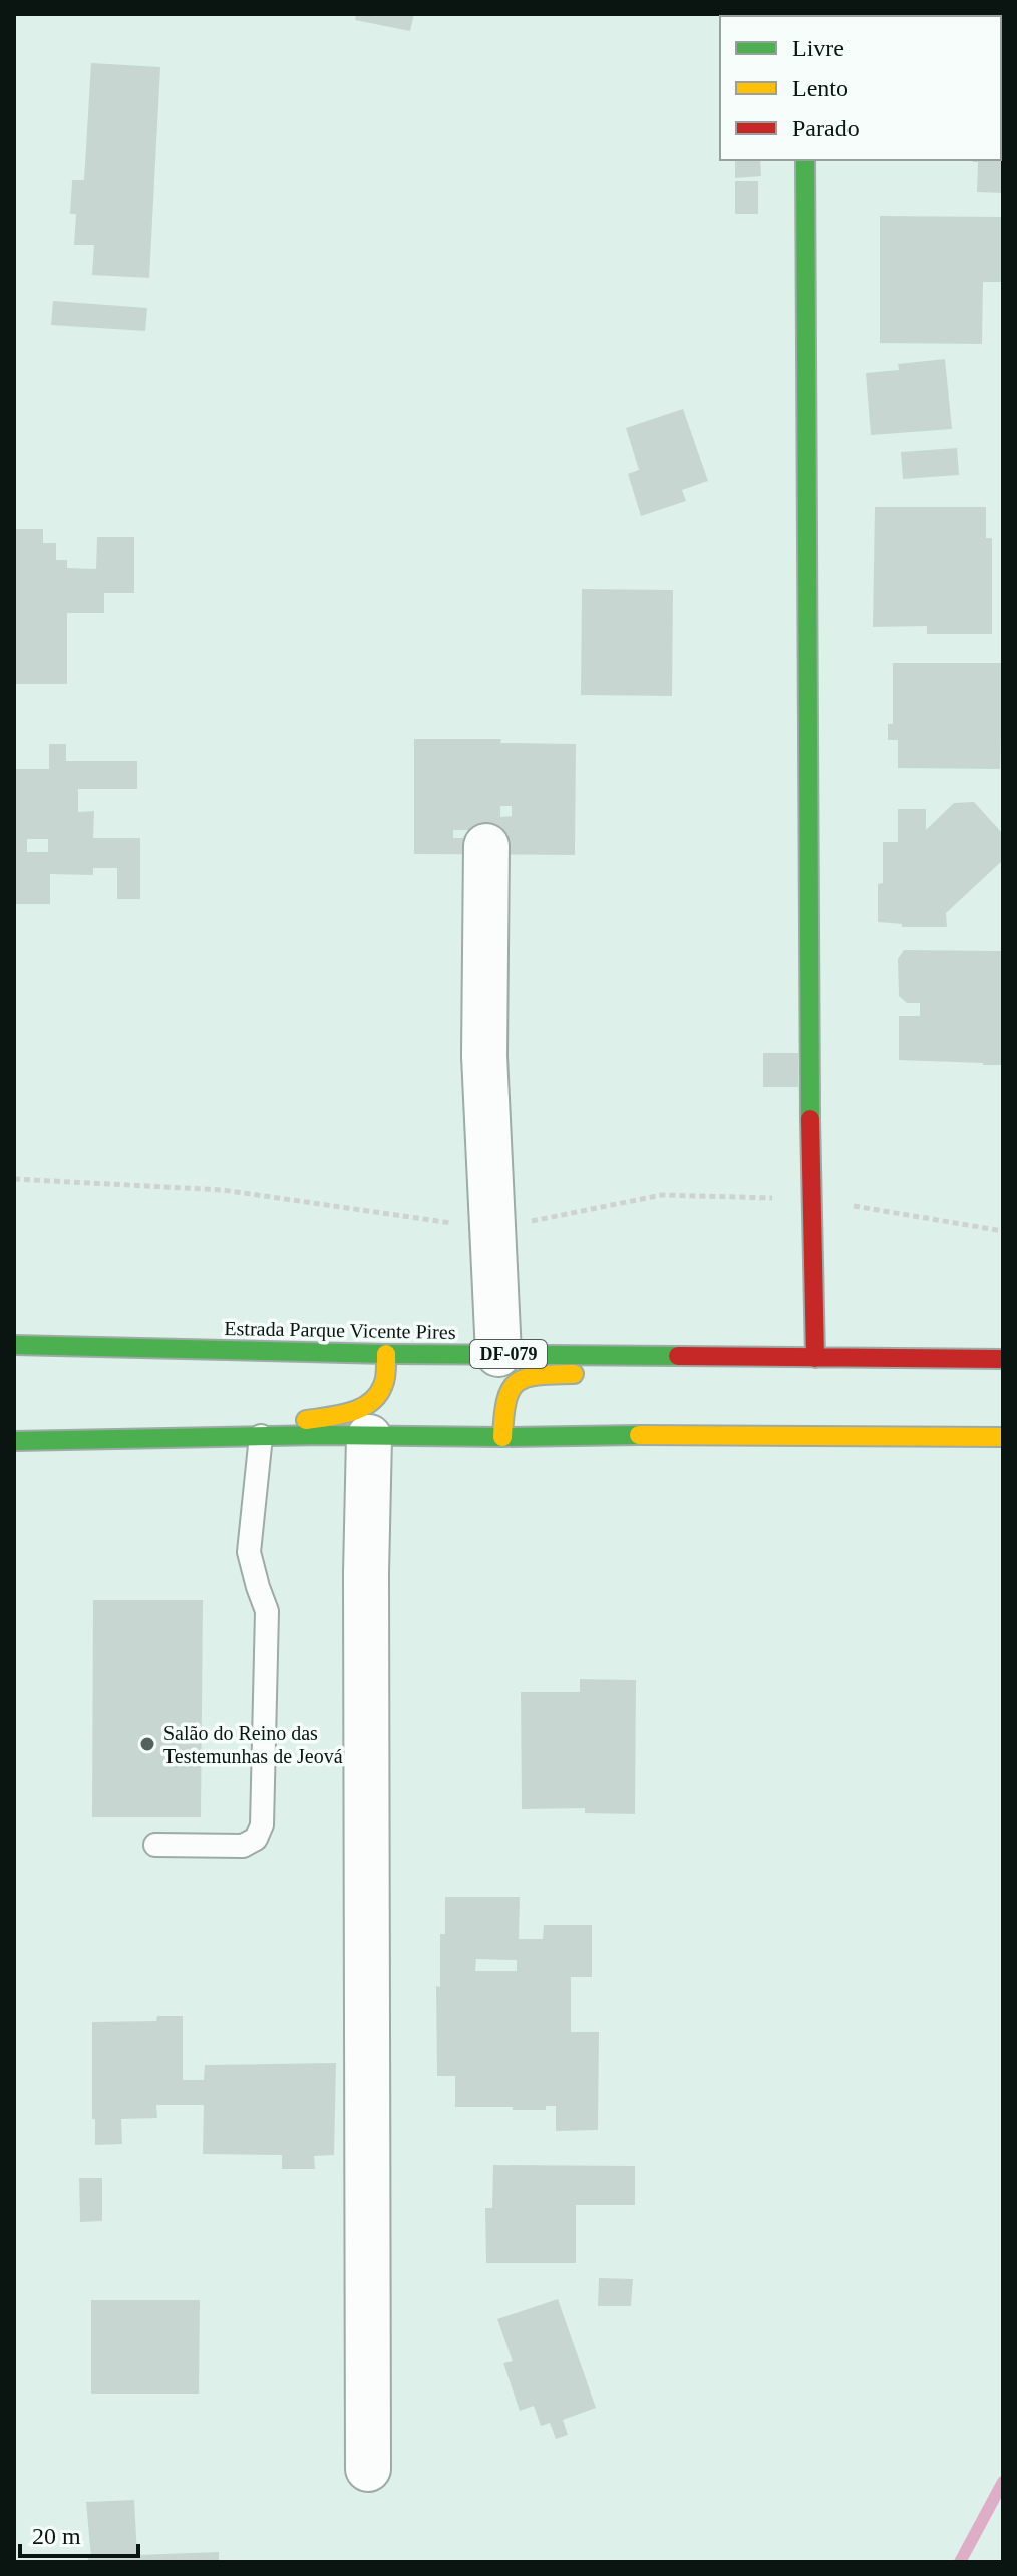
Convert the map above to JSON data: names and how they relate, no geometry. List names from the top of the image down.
{
  "streets": {
    "main road": ["Estrada Parque Vicente Pires", "DF-079"]
  },
  "places": ["Salão do Reino das Testemunhas de Jeová"],
  "legend": ["Livre", "Lento", "Parado"],
  "scale_bar": "20 m"
}
